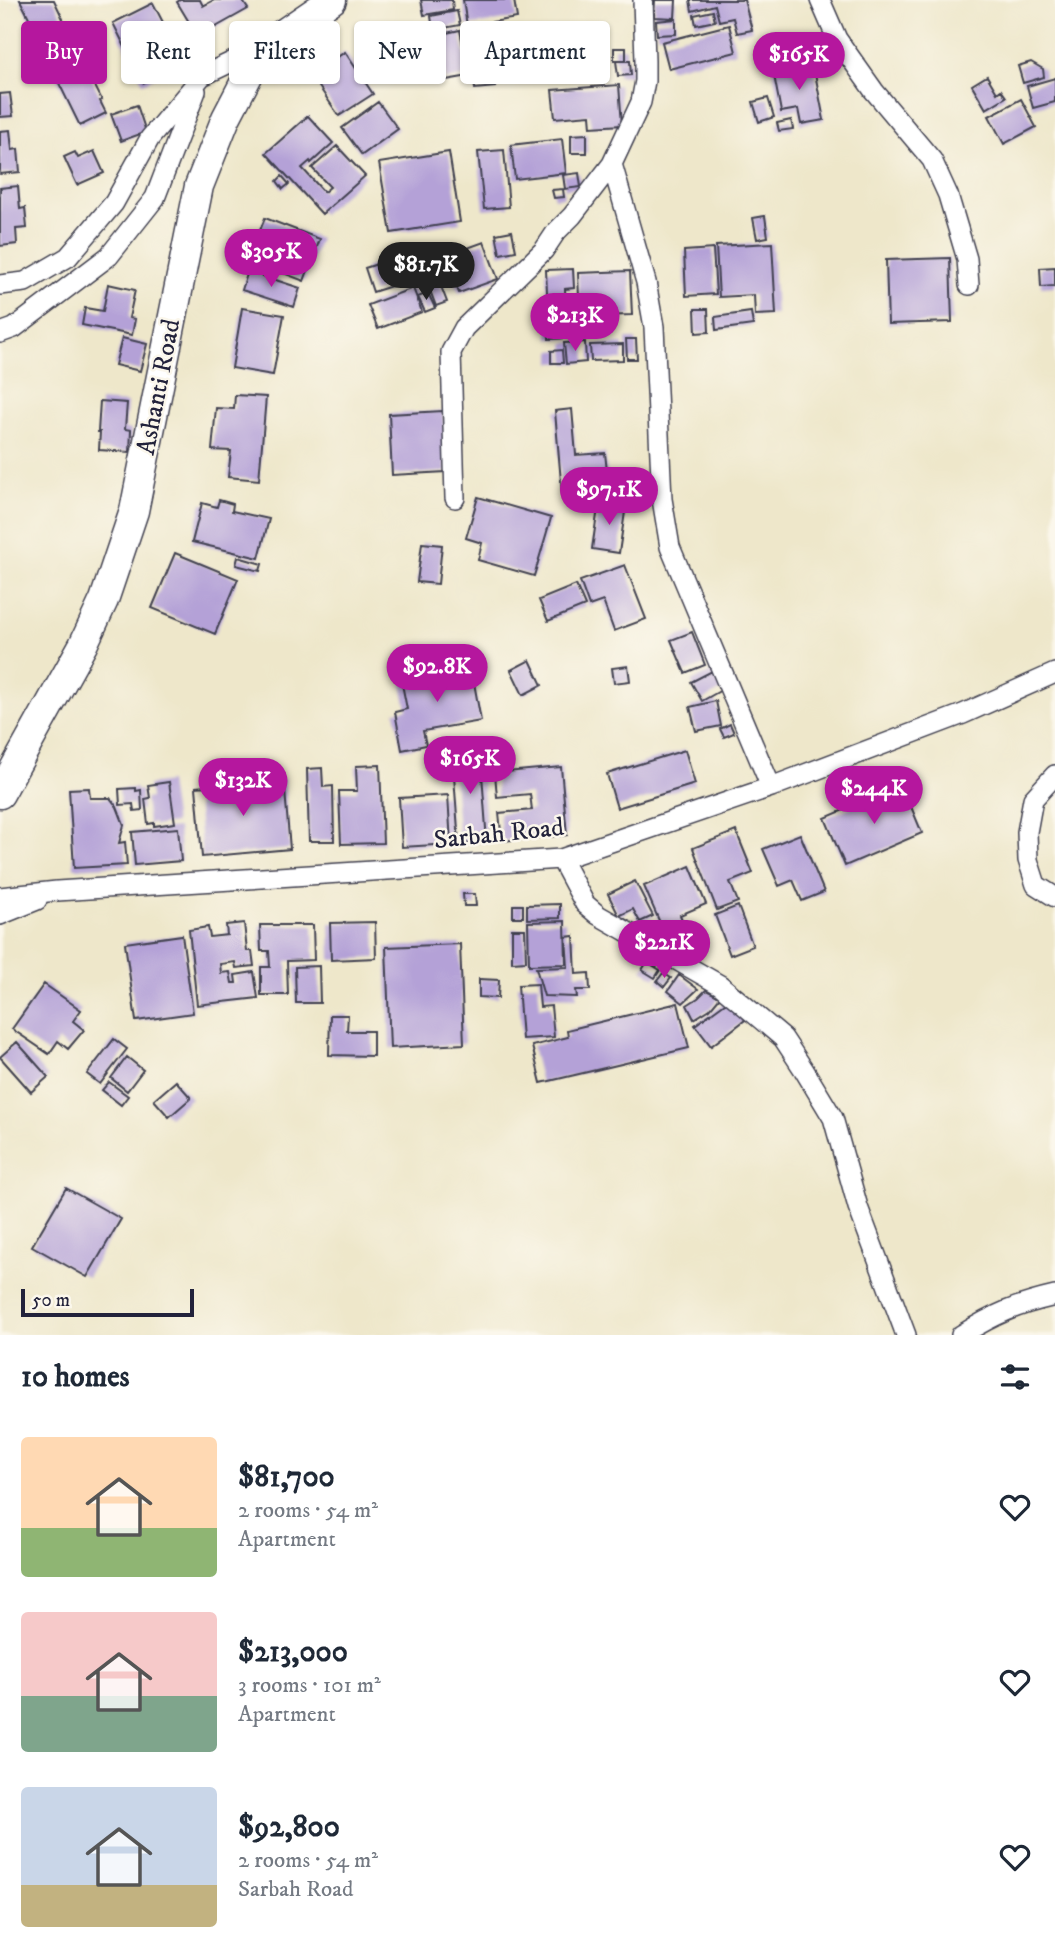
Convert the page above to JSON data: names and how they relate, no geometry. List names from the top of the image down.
{
  "streets": {
    "street": ["Ashanti Road", "Sarbah Road"]
  },
  "scale_bar": "50 m",
  "page": {
    "chip": [
      "Buy",
      "Rent",
      "Filters",
      "New",
      "Apartment"
    ],
    "price": [
      "$165K",
      "$305K",
      "$81.7K",
      "$213K",
      "$97.1K",
      "$92.8K",
      "$165K",
      "$132K",
      "$244K",
      "$221K"
    ],
    "scale": "50 m",
    "heading": "10 homes",
    "list": [
      {
        "name": "$81,700",
        "note": "2 rooms · 54 m² · Apartment"
      },
      {
        "name": "$213,000",
        "note": "3 rooms · 101 m² · Apartment"
      },
      {
        "name": "$92,800",
        "note": "2 rooms · 54 m² · Sarbah Road"
      }
    ]
  }
}
